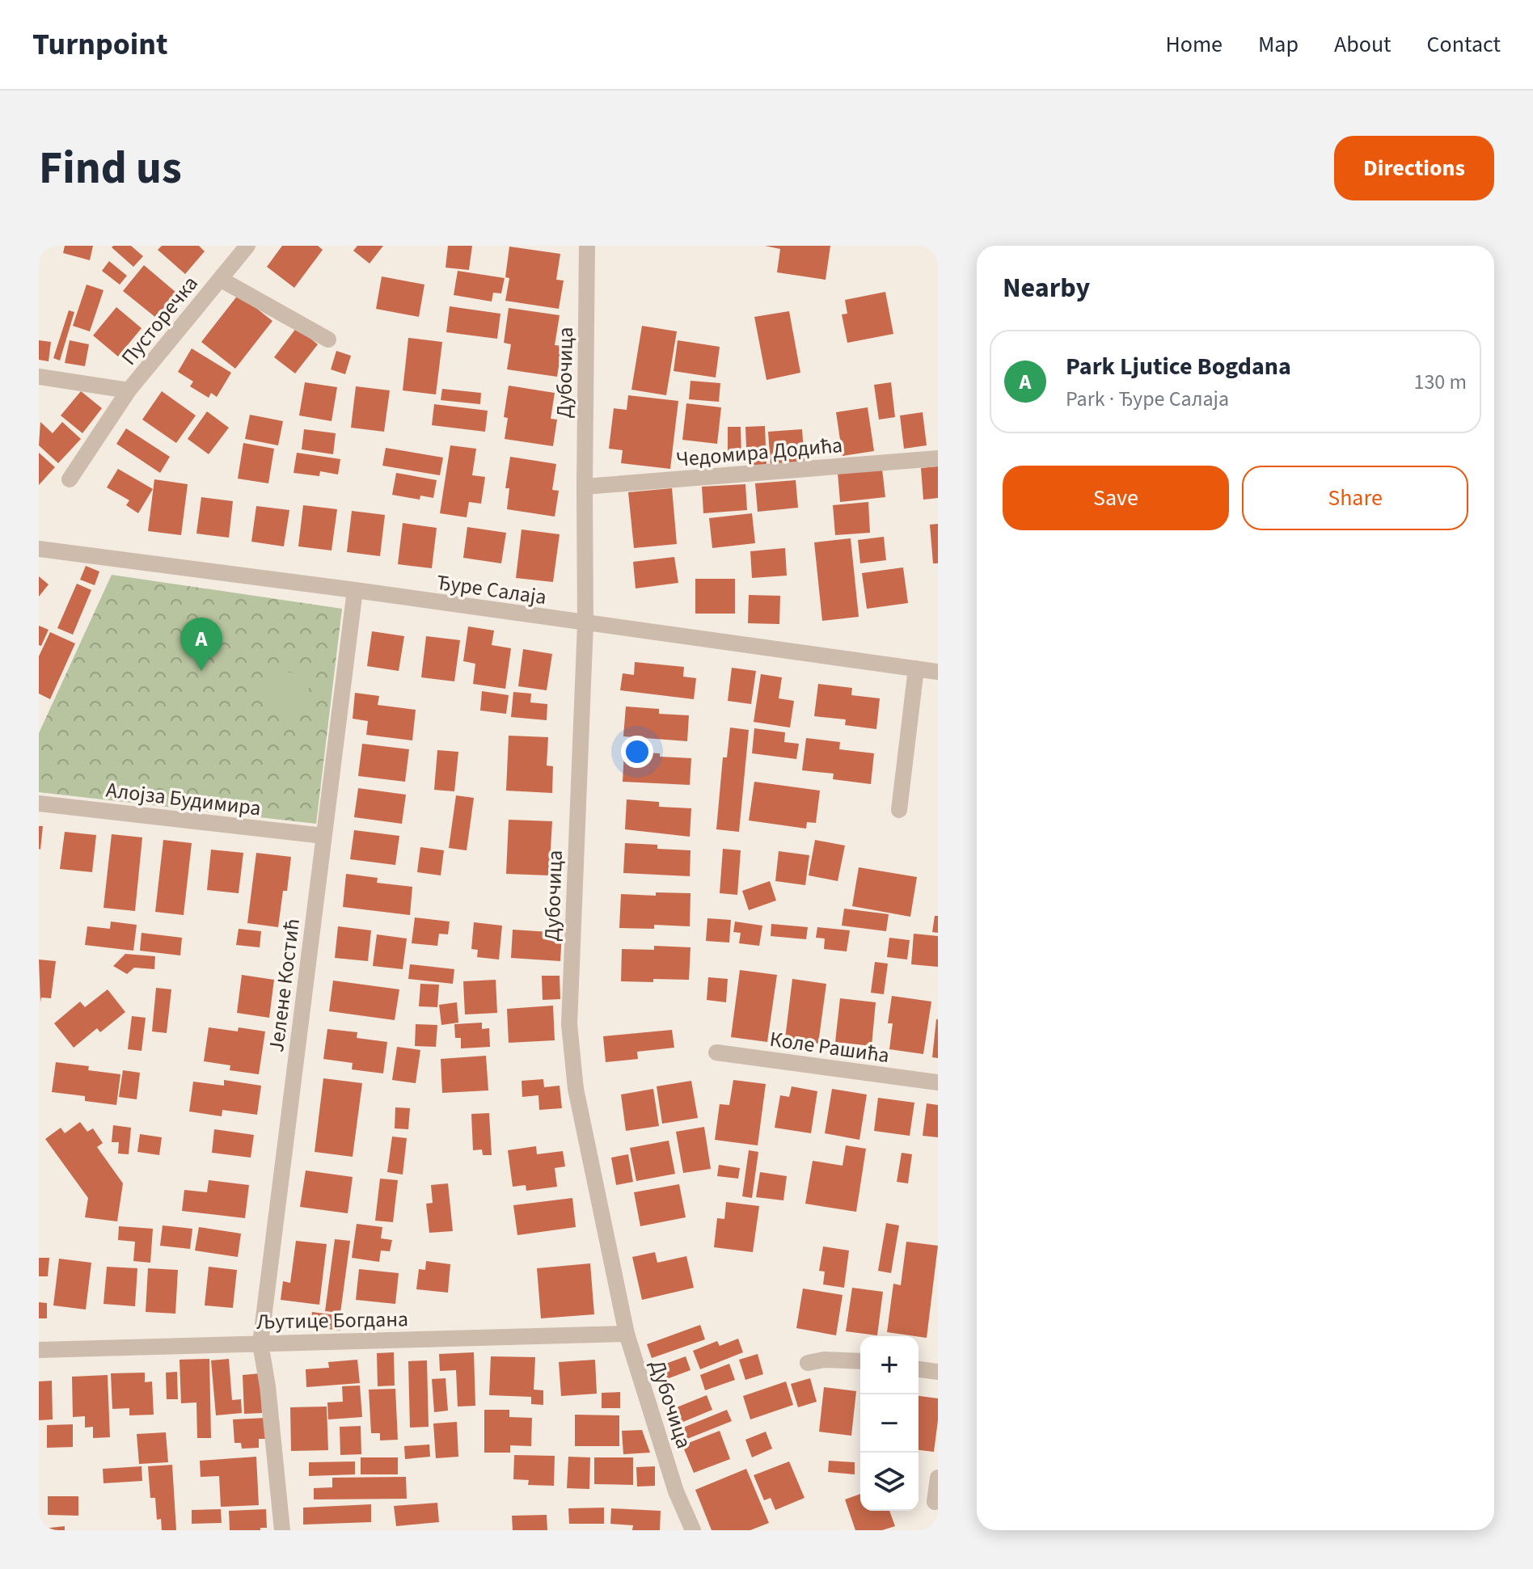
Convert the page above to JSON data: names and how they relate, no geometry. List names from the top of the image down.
{
  "streets": {
    "street": [
      "Пусторечка",
      "Дубочица",
      "Чедомира Додића",
      "Ђуре Салаја",
      "Алојза Будимира",
      "Јелене Костић",
      "Коле Рашића",
      "Љутице Богдана"
    ]
  },
  "crossings": [
    ["Дубочица", "Чедомира Додића"],
    ["Дубочица", "Ђуре Салаја"],
    ["Дубочица", "Љутице Богдана"],
    ["Ђуре Салаја", "Јелене Костић"],
    ["Алојза Будимира", "Јелене Костић"],
    ["Јелене Костић", "Љутице Богдана"]
  ],
  "page": {
    "header": "Turnpoint",
    "nav": [
      "Home",
      "Map",
      "About",
      "Contact"
    ],
    "buttons": [
      "Directions",
      ["Save", "Share"]
    ],
    "title": "Find us",
    "heading": "Nearby",
    "list": [
      {
        "mark": "A",
        "name": "Park Ljutice Bogdana",
        "note": "Park · Ђуре Салаја",
        "value": "130 m"
      }
    ],
    "pins": "A",
    "map_buttons": ["+", "−"]
  }
}
